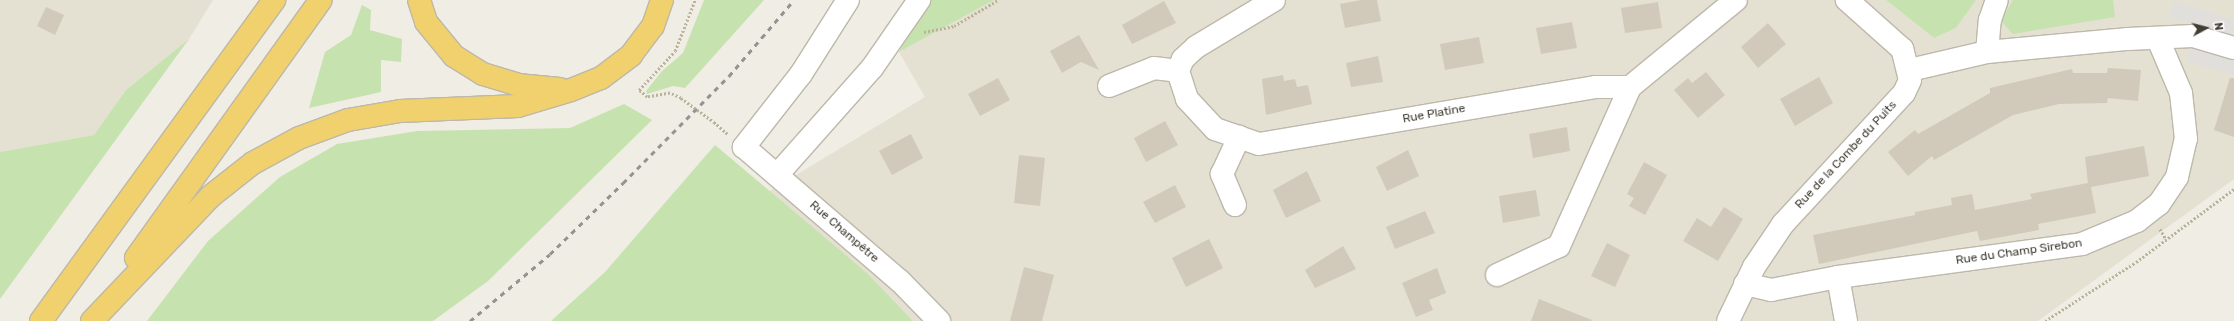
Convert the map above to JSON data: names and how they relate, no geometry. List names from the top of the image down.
{
  "streets": {
    "street": [
      "Rue Platine",
      "Rue de la Combe du Puits",
      "Rue Champêtre",
      "Rue du Champ Sirebon"
    ]
  },
  "crossings": [
    ["Rue de la Combe du Puits", "Rue du Champ Sirebon"]
  ],
  "north": "right"
}
